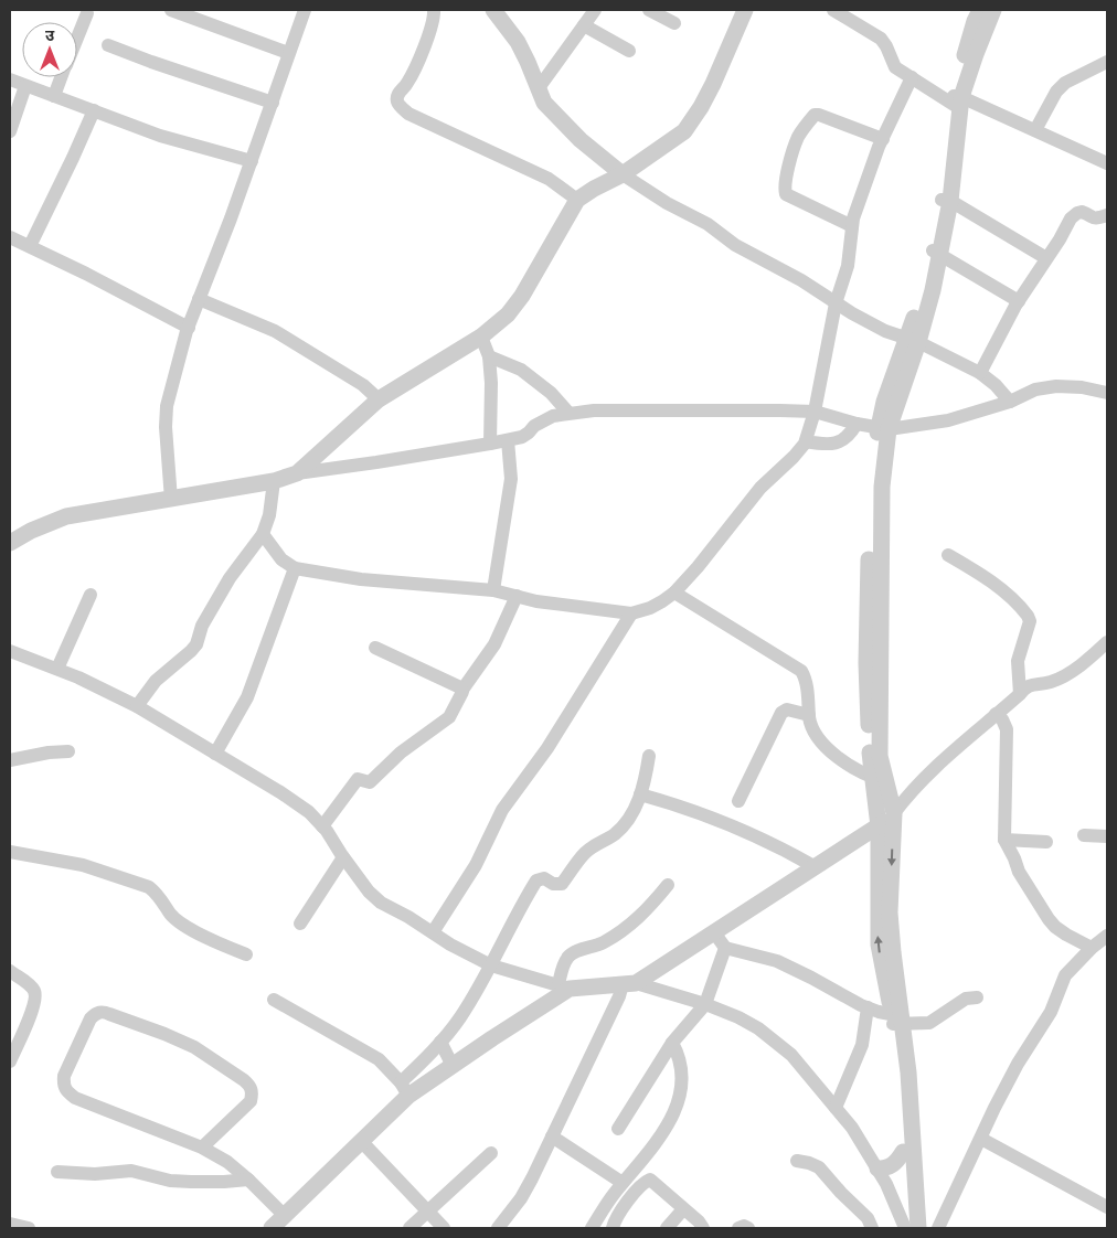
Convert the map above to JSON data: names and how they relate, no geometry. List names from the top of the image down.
{
  "north": "top"
}
